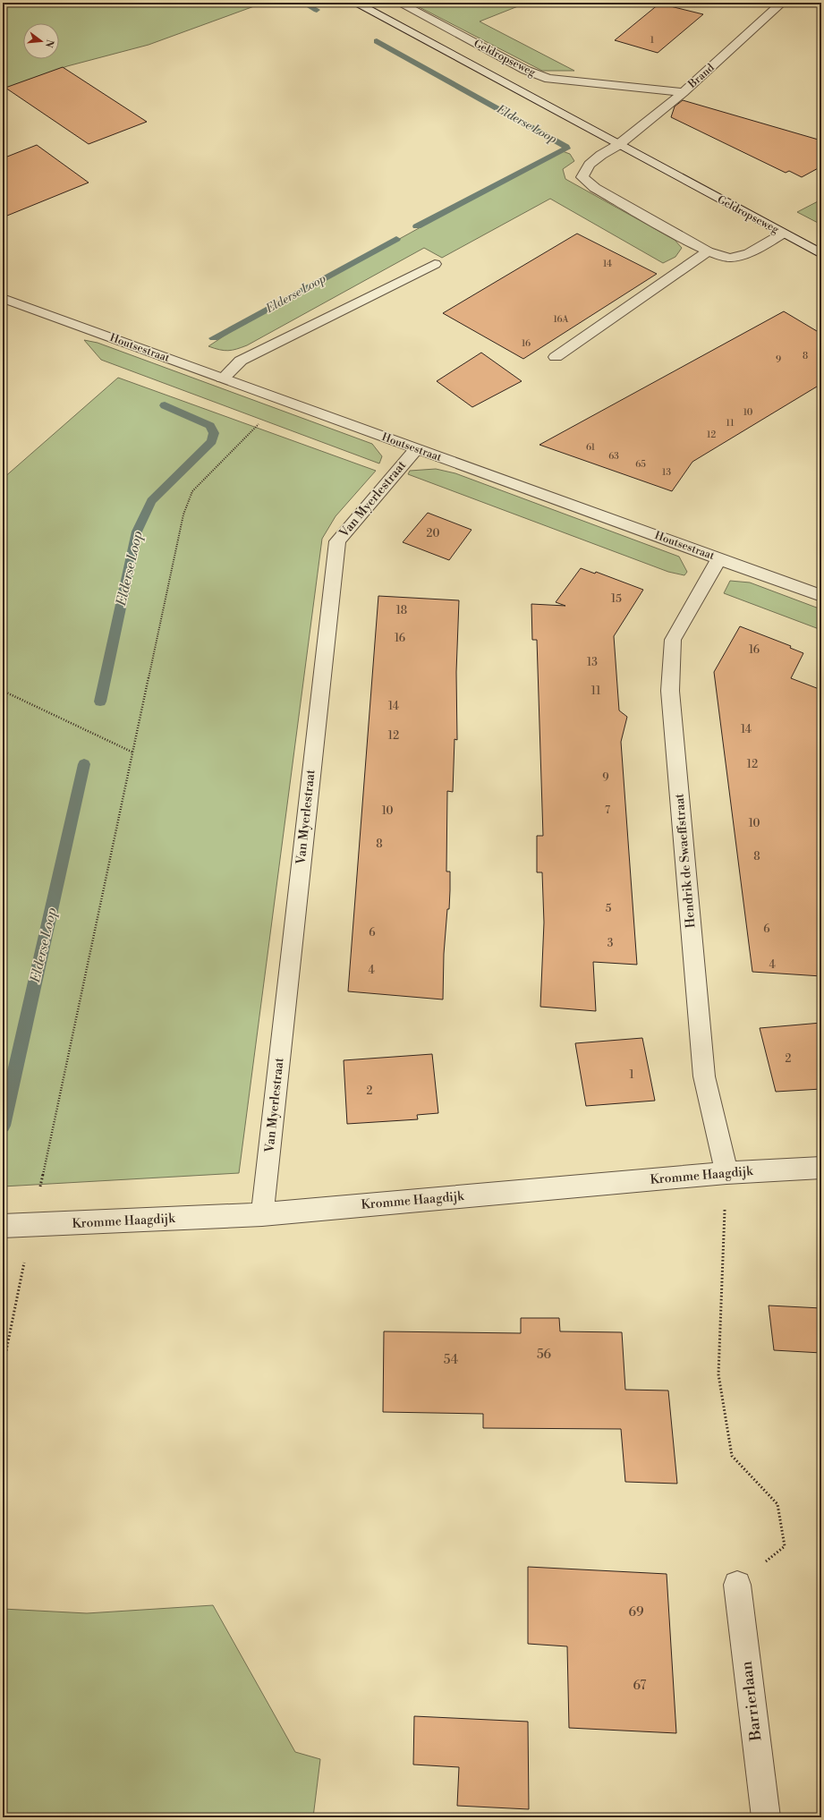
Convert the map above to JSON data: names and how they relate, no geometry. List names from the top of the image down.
{
  "streets": {
    "street": [
      "Geldropseweg",
      "Brand",
      "Houtsestraat",
      "Van Myerlestraat",
      "Hendrik de Swaeffstraat",
      "Kromme Haagdijk",
      "Barrierlaan"
    ]
  },
  "crossings": [
    ["Geldropseweg", "Brand"],
    ["Houtsestraat", "Van Myerlestraat"],
    ["Houtsestraat", "Hendrik de Swaeffstraat"],
    ["Van Myerlestraat", "Kromme Haagdijk"],
    ["Hendrik de Swaeffstraat", "Kromme Haagdijk"]
  ],
  "water": ["Elderse Loop"],
  "house_numbers": [
    "1",
    "14",
    "16A",
    "16",
    "8",
    "9",
    "10",
    "11",
    "12",
    "61",
    "63",
    "65",
    "13",
    "20",
    "15",
    "18",
    "16",
    "16",
    "13",
    "11",
    "14",
    "14",
    "12",
    "12",
    "9",
    "7",
    "10",
    "10",
    "8",
    "8",
    "5",
    "6",
    "6",
    "3",
    "4",
    "4",
    "2",
    "1",
    "2",
    "56",
    "54",
    "69",
    "67"
  ],
  "north": "right"
}
